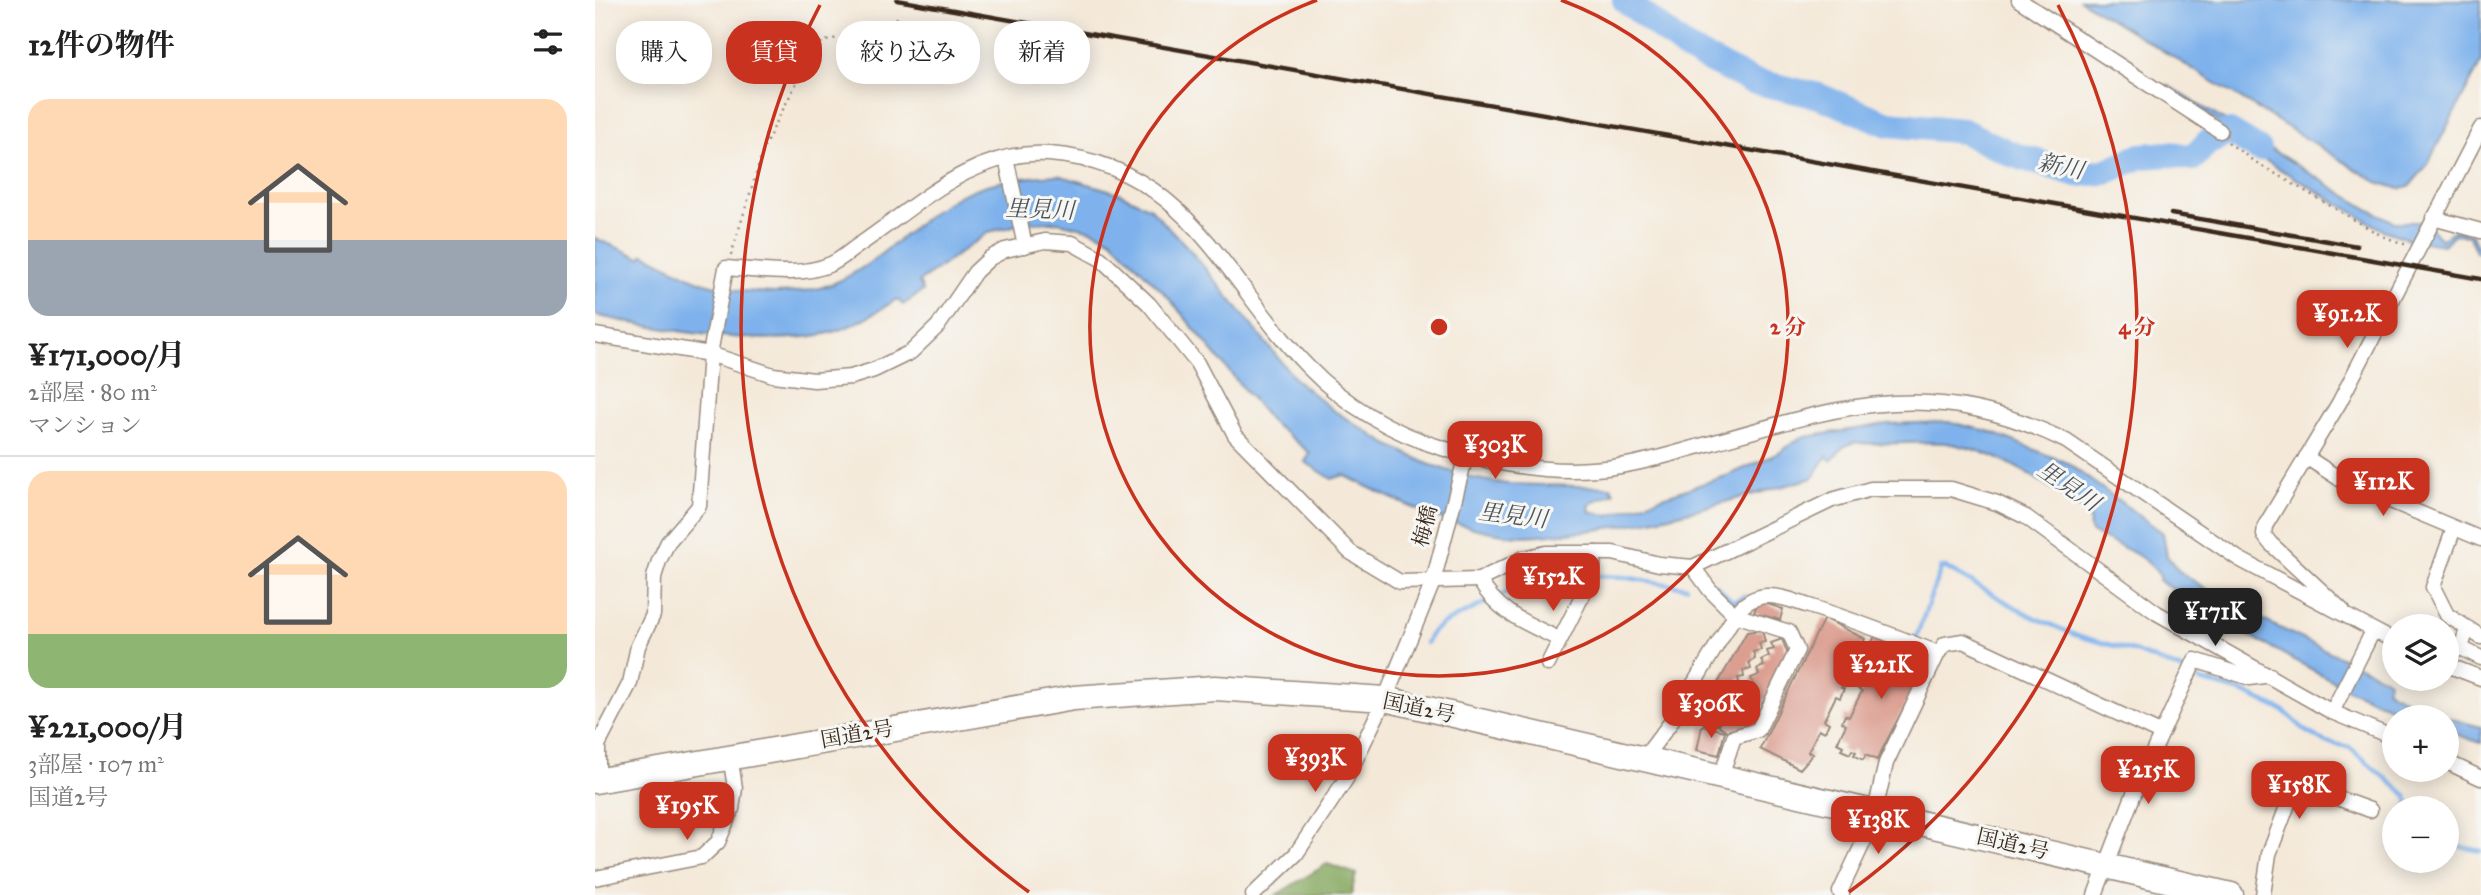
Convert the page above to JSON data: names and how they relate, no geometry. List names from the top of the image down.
{
  "streets": {
    "highway": ["国道2号"],
    "street": ["梅橋"]
  },
  "crossings": [
    ["梅橋", "国道2号"]
  ],
  "water": ["新川", "里見川"],
  "page": {
    "heading": "12件の物件",
    "chip": [
      "購入",
      "賃貸",
      "絞り込み",
      "新着"
    ],
    "list": [
      {
        "name": "¥171,000/月",
        "note": "2部屋 · 80 m² · マンション"
      },
      {
        "name": "¥221,000/月",
        "note": "3部屋 · 107 m² · 国道2号"
      }
    ],
    "price": [
      "¥91.2K",
      "¥303K",
      "¥112K",
      "¥152K",
      "¥171K",
      "¥221K",
      "¥306K",
      "¥393K",
      "¥215K",
      "¥158K",
      "¥195K",
      "¥138K"
    ],
    "map_buttons": ["+", "−"]
  },
  "rings": ["2 分", "4 分"]
}
